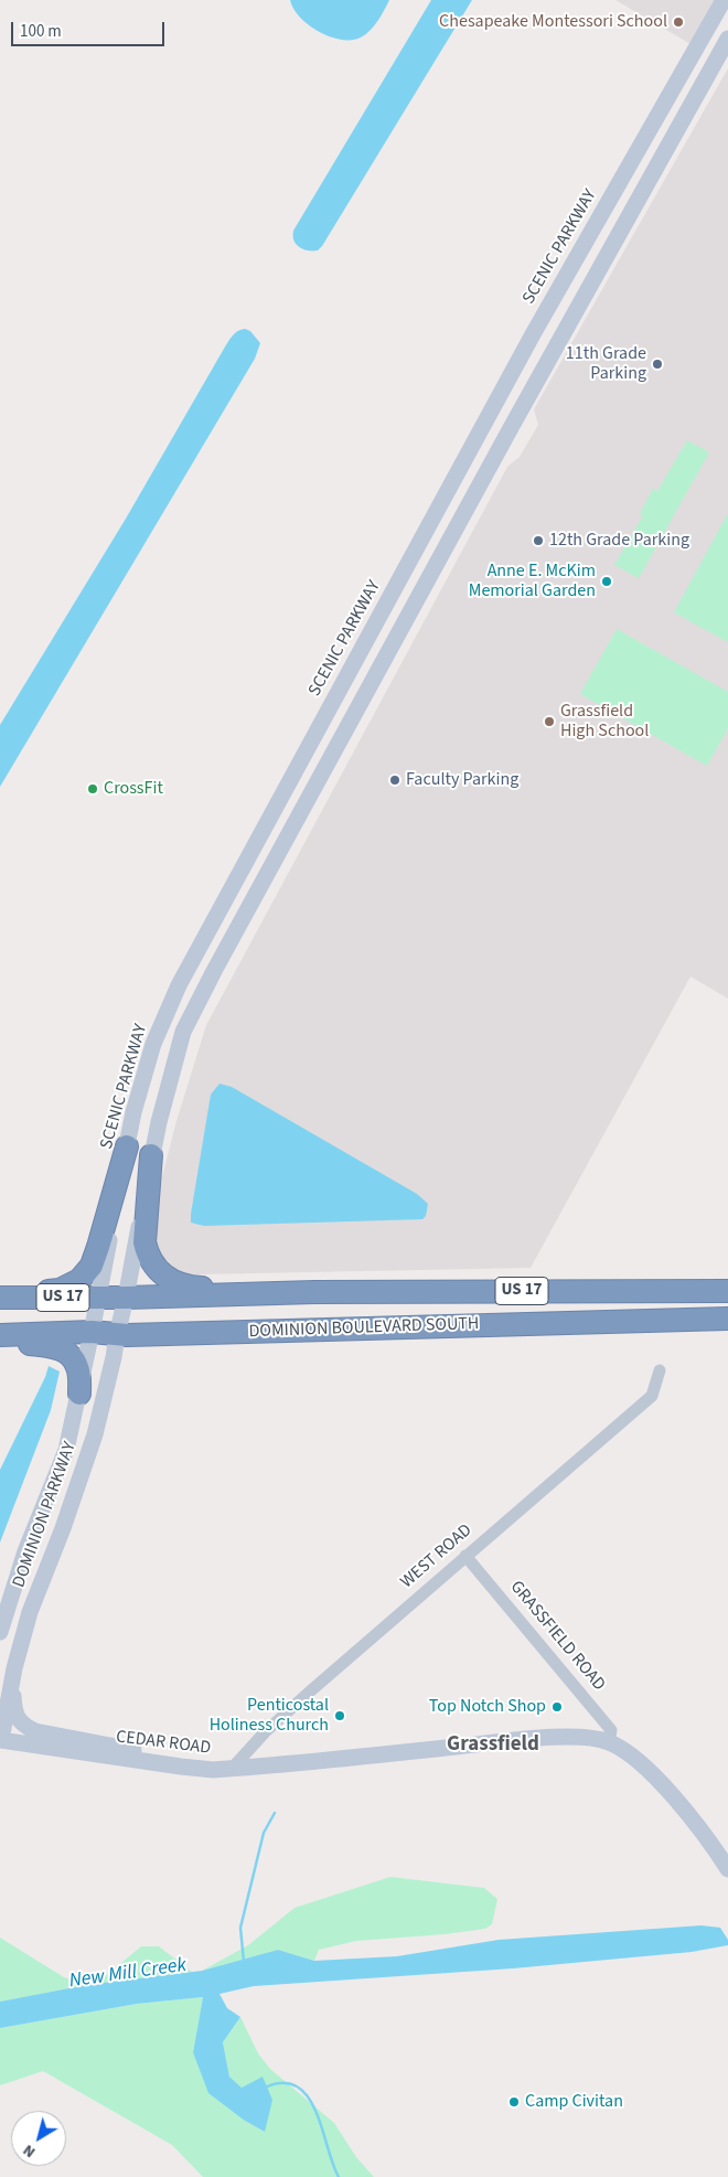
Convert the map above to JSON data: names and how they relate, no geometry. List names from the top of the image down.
{
  "streets": {
    "highway": ["US 17", "DOMINION BOULEVARD SOUTH"],
    "street": [
      "SCENIC PARKWAY",
      "DOMINION PARKWAY",
      "WEST ROAD",
      "GRASSFIELD ROAD",
      "CEDAR ROAD"
    ]
  },
  "crossings": [
    ["SCENIC PARKWAY", "US 17"],
    ["SCENIC PARKWAY", "DOMINION BOULEVARD SOUTH"],
    ["SCENIC PARKWAY", "DOMINION PARKWAY"],
    ["DOMINION BOULEVARD SOUTH", "DOMINION PARKWAY"],
    ["DOMINION PARKWAY", "CEDAR ROAD"],
    ["WEST ROAD", "GRASSFIELD ROAD"],
    ["WEST ROAD", "CEDAR ROAD"],
    ["GRASSFIELD ROAD", "CEDAR ROAD"]
  ],
  "districts": ["Grassfield"],
  "water": ["New Mill Creek"],
  "places": [
    "Chesapeake Montessori School",
    "11th Grade Parking",
    "12th Grade Parking",
    "Anne E. McKim Memorial Garden",
    "Grassfield High School",
    "Faculty Parking",
    "CrossFit",
    "Top Notch Shop",
    "Penticostal Holiness Church",
    "Camp Civitan"
  ],
  "scale_bar": "100 m",
  "north": "bottom left"
}
